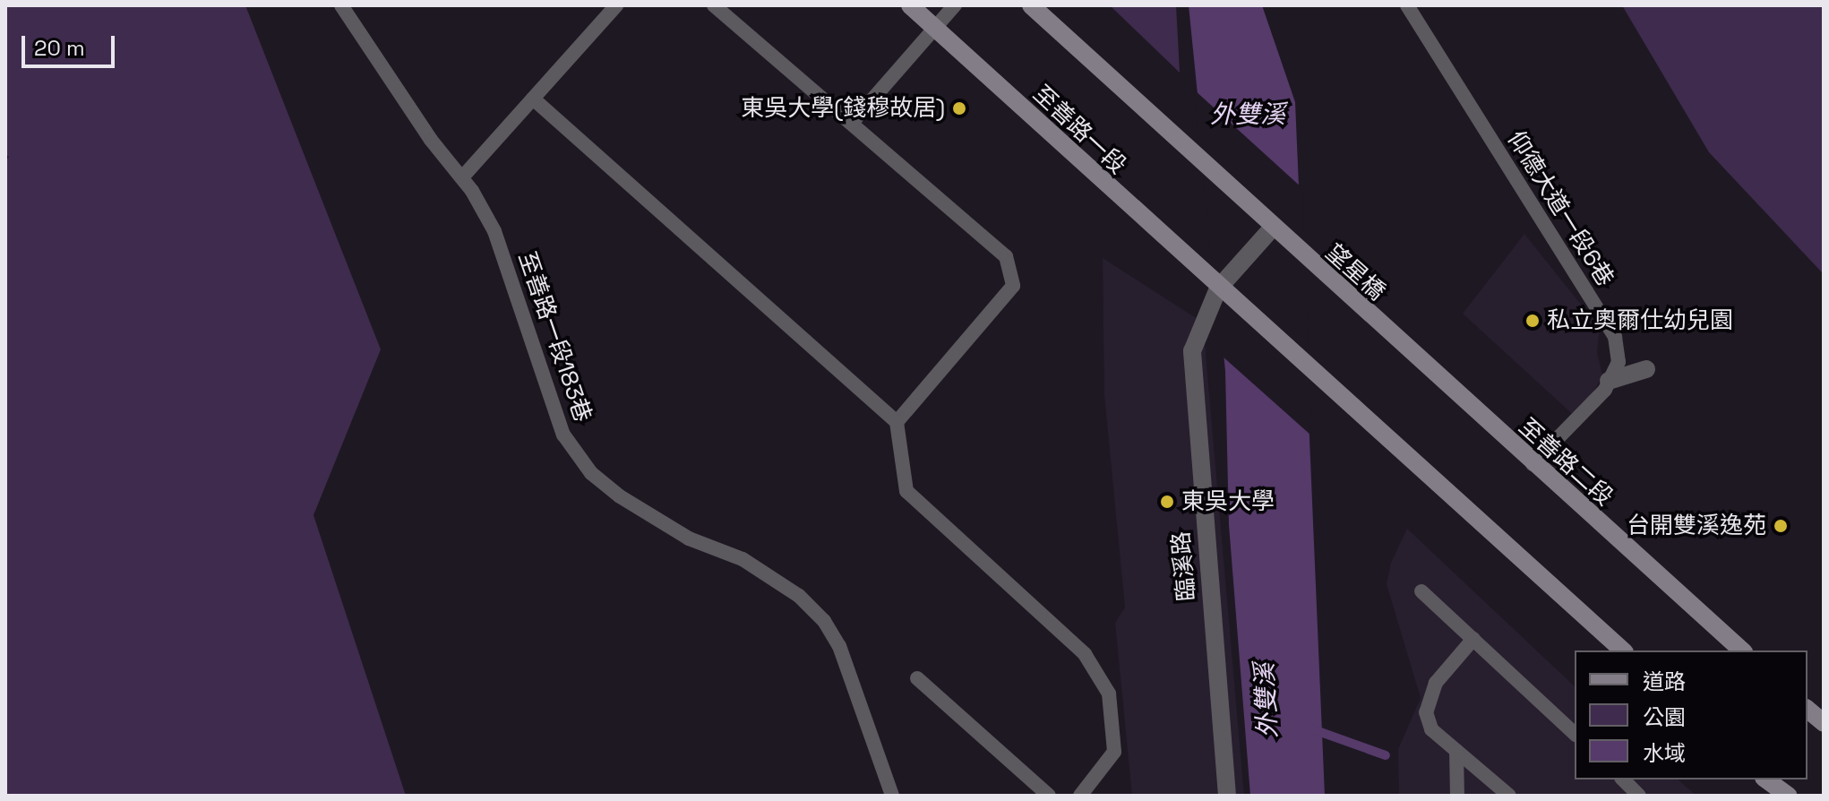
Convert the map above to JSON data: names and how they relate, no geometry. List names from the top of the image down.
{
  "streets": {
    "main road": ["至善路一段", "望星橋", "至善路二段"],
    "street": ["臨溪路"],
    "lane": ["仰德大道一段6巷", "至善路一段183巷"]
  },
  "crossings": [
    ["至善路一段", "臨溪路"],
    ["仰德大道一段6巷", "至善路二段"],
    ["望星橋", "至善路二段"],
    ["望星橋", "臨溪路"]
  ],
  "water": ["外雙溪"],
  "places": [
    "東吳大學(錢穆故居)",
    "私立奧爾仕幼兒園",
    "東吳大學",
    "台開雙溪逸苑"
  ],
  "legend": ["道路", "公園", "水域"],
  "scale_bar": "20 m"
}
